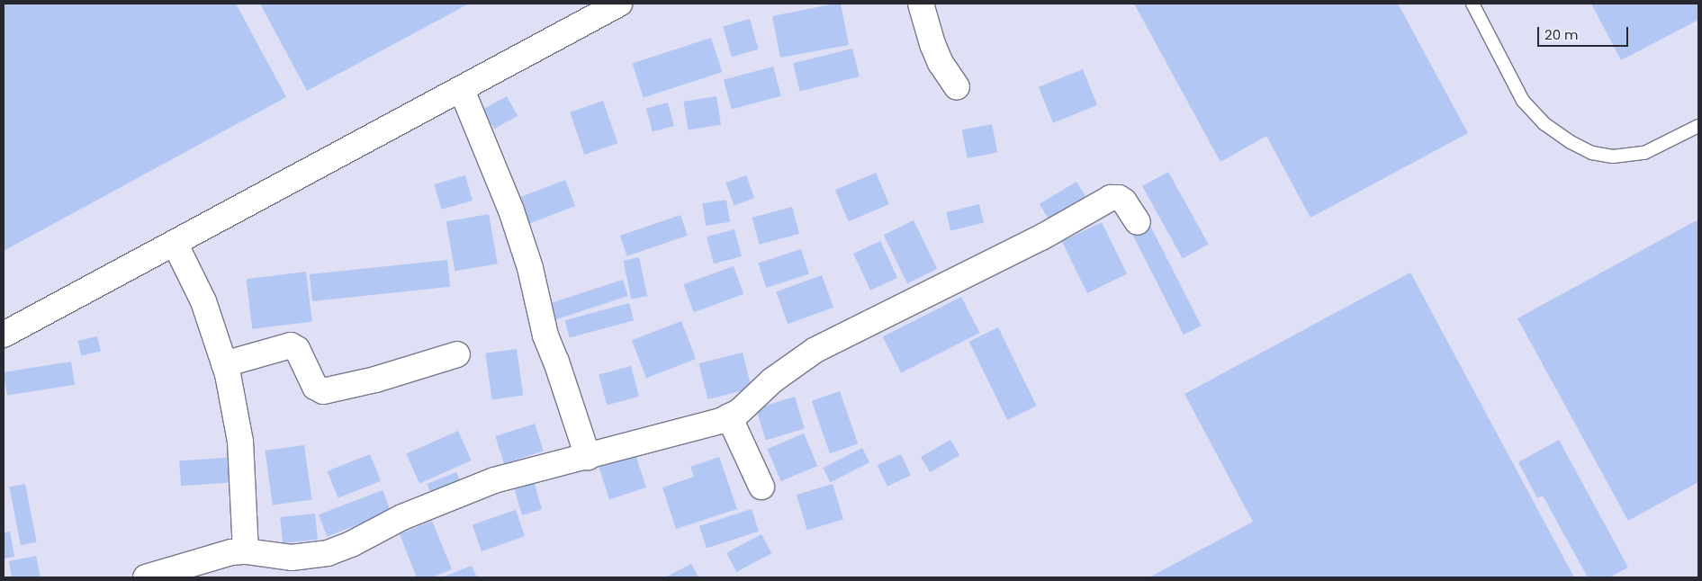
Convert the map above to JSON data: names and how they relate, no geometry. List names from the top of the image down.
{
  "scale_bar": "20 m"
}
